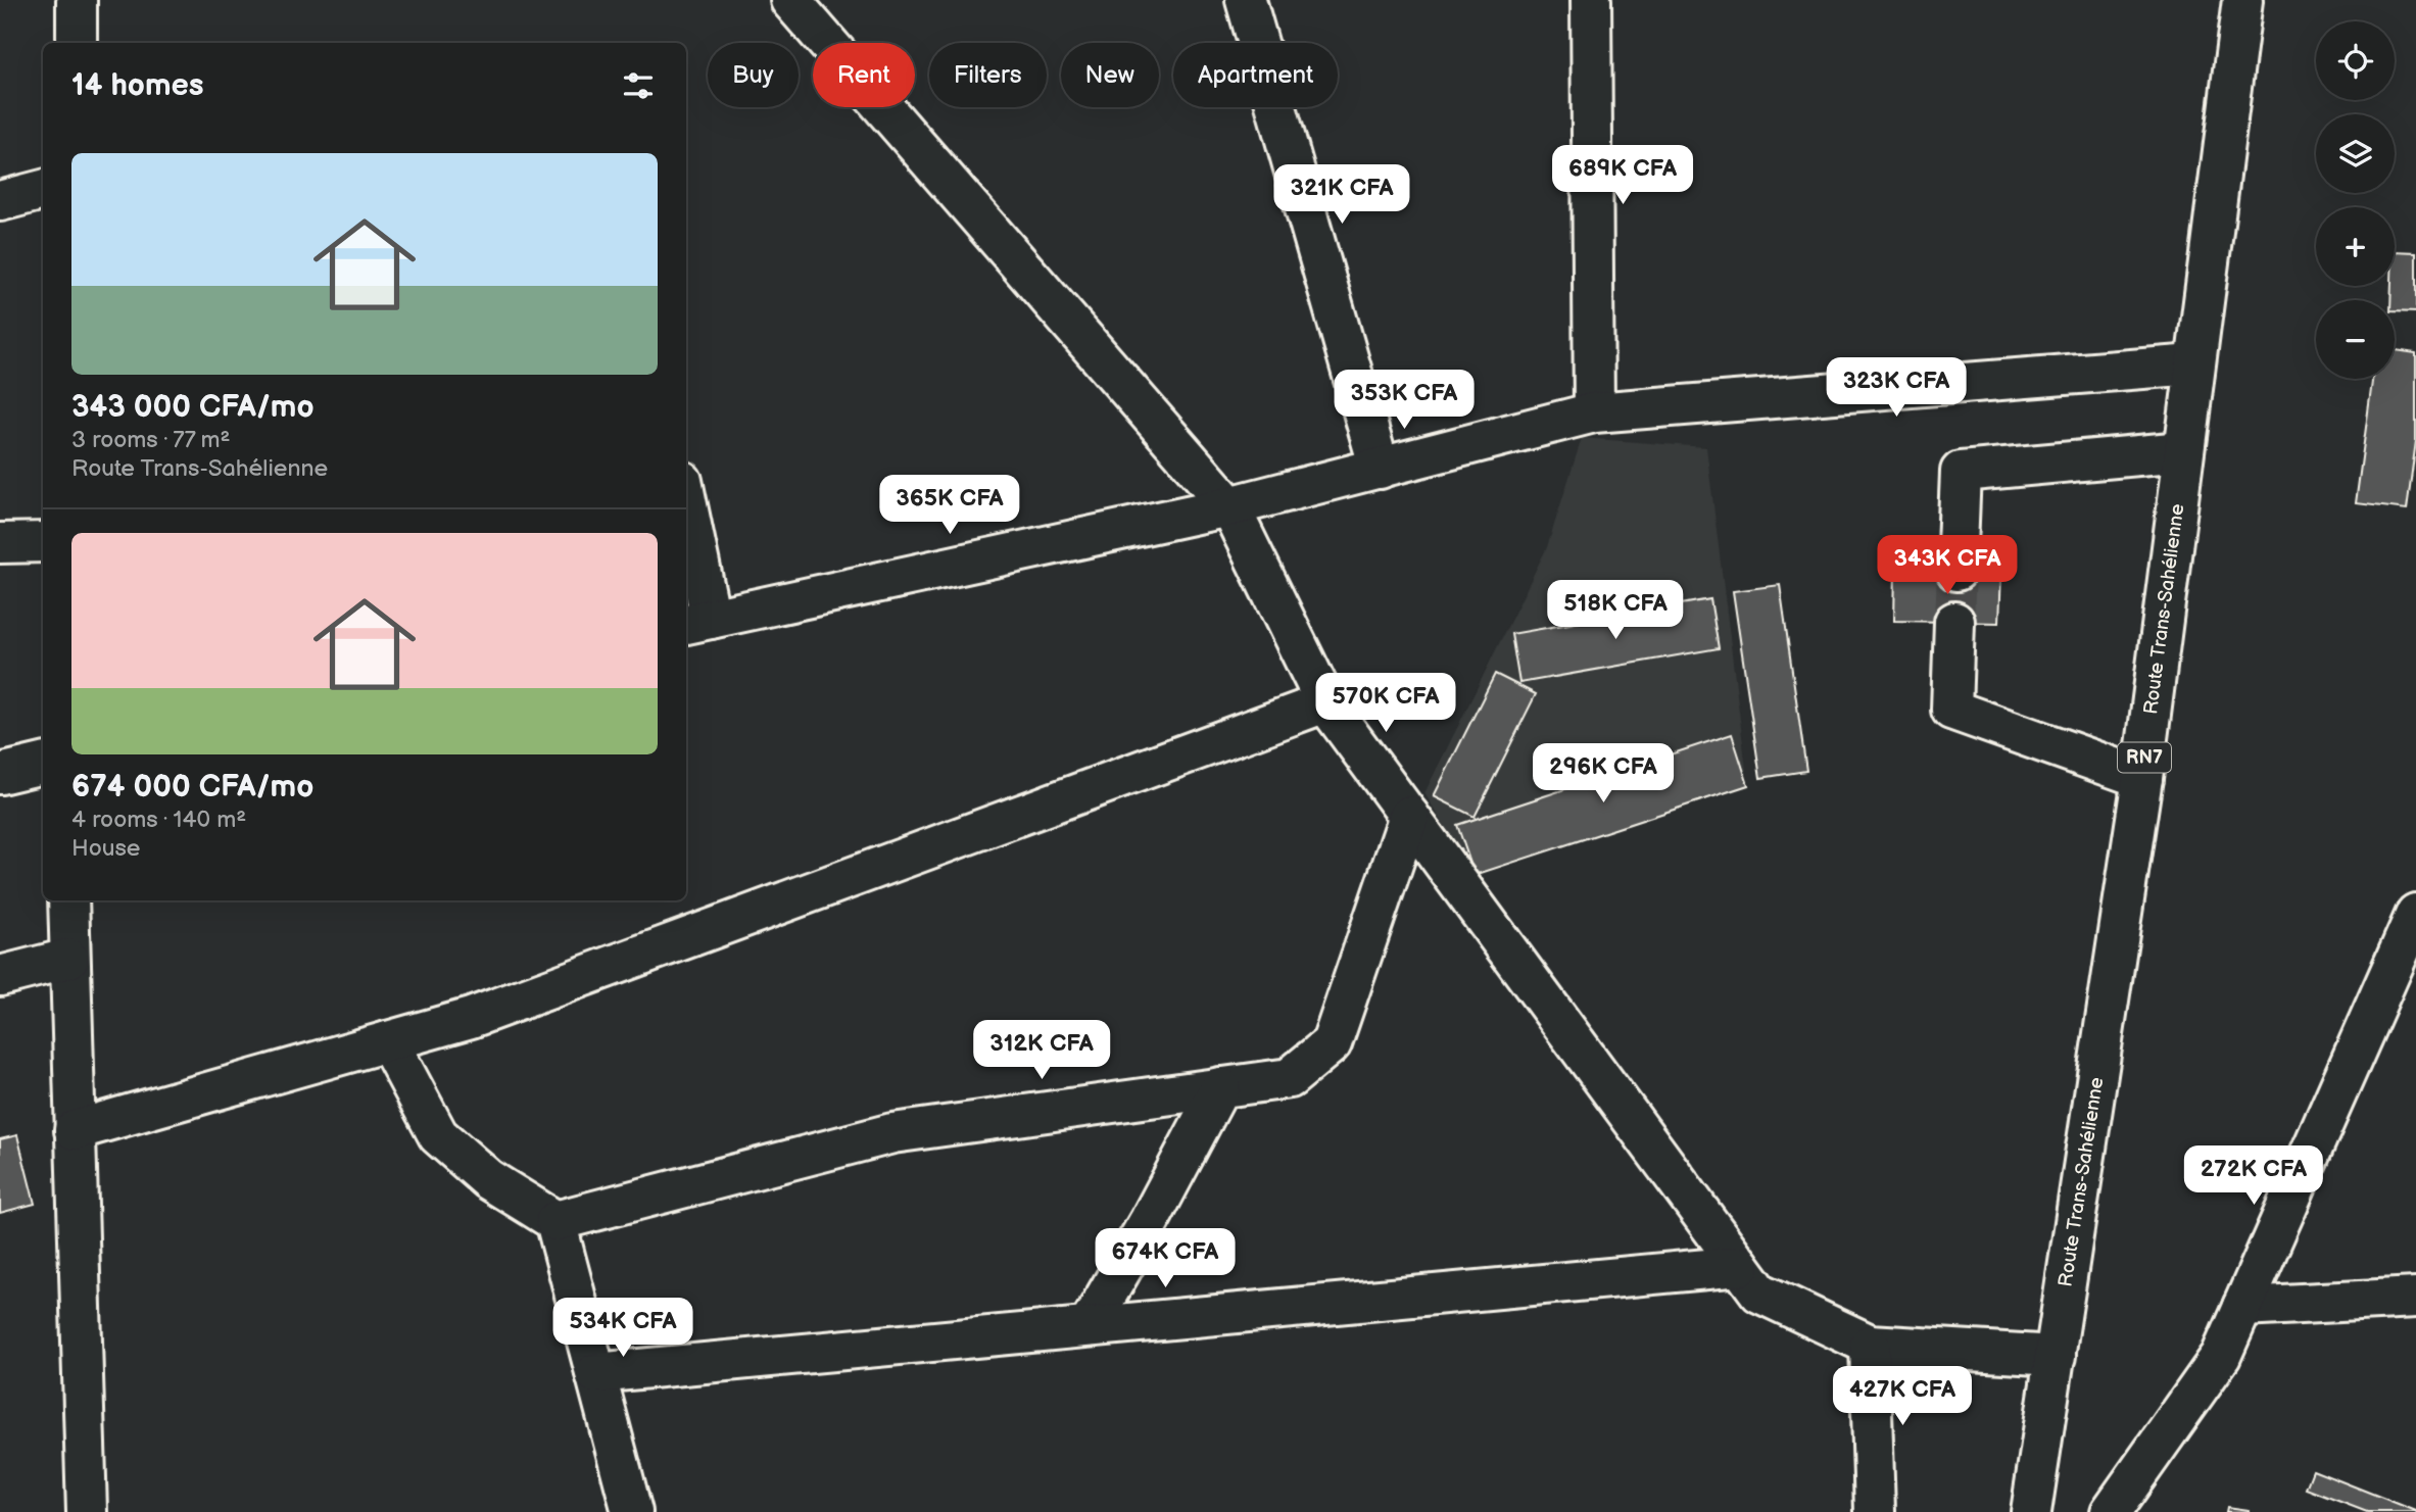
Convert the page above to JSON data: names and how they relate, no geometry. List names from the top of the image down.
{
  "streets": {
    "main road": ["Route Trans-Sahélienne", "RN7"]
  },
  "page": {
    "map_buttons": ["+", "−"],
    "chip": [
      "Buy",
      "Rent",
      "Filters",
      "New",
      "Apartment"
    ],
    "heading": "14 homes",
    "list": [
      {
        "name": "343 000 CFA/mo",
        "note": "3 rooms · 77 m² · Route Trans-Sahélienne"
      },
      {
        "name": "674 000 CFA/mo",
        "note": "4 rooms · 140 m² · House"
      }
    ],
    "price": [
      "689K CFA",
      "321K CFA",
      "323K CFA",
      "353K CFA",
      "365K CFA",
      "343K CFA",
      "518K CFA",
      "570K CFA",
      "296K CFA",
      "312K CFA",
      "272K CFA",
      "674K CFA",
      "534K CFA",
      "427K CFA"
    ]
  }
}
